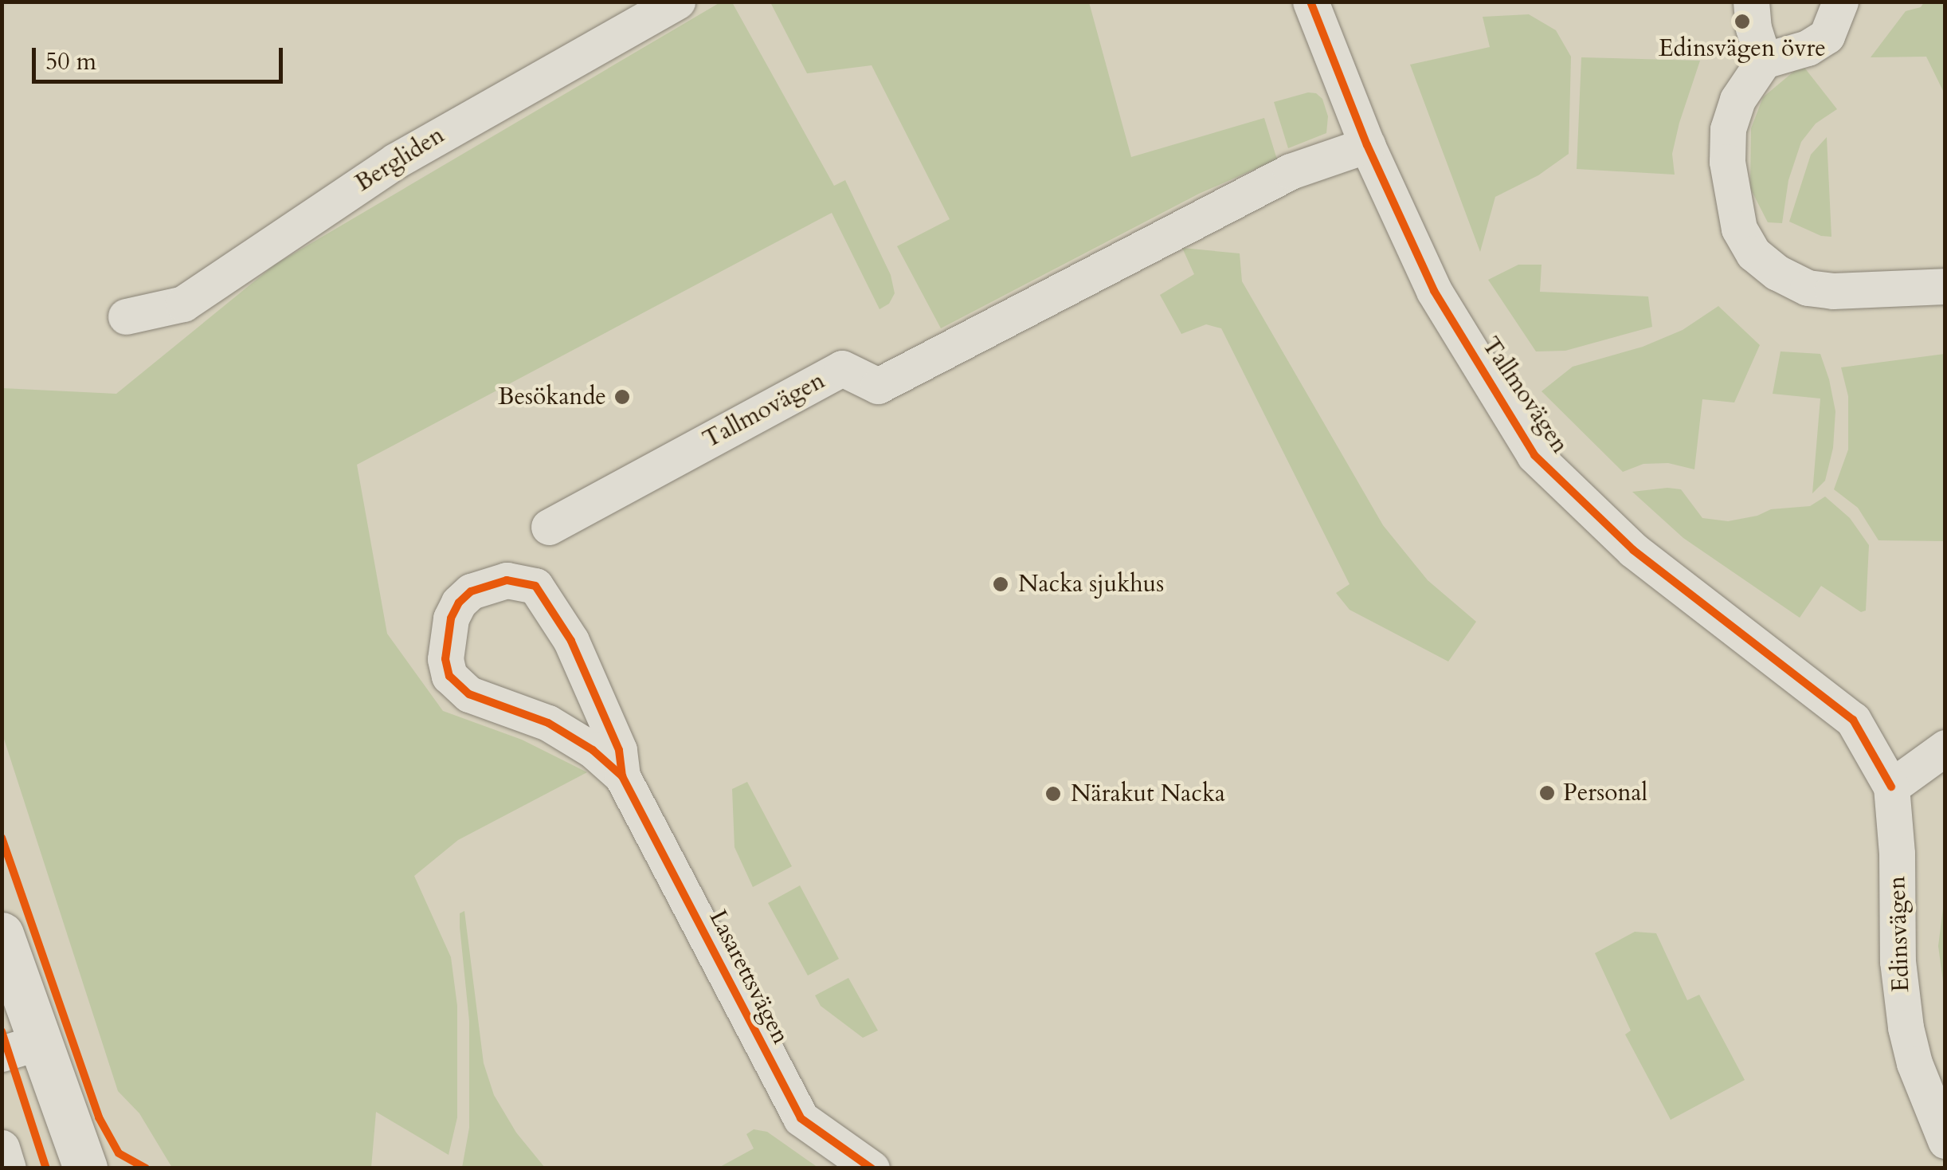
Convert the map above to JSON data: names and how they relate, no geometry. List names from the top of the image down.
{
  "streets": {
    "street": [
      "Bergliden",
      "Tallmovägen",
      "Edinsvägen",
      "Lasarettsvägen"
    ]
  },
  "crossings": [
    ["Tallmovägen", "Edinsvägen"]
  ],
  "places": [
    "Edinsvägen övre",
    "Besökande",
    "Nacka sjukhus",
    "Personal",
    "Närakut Nacka"
  ],
  "scale_bar": "50 m"
}
